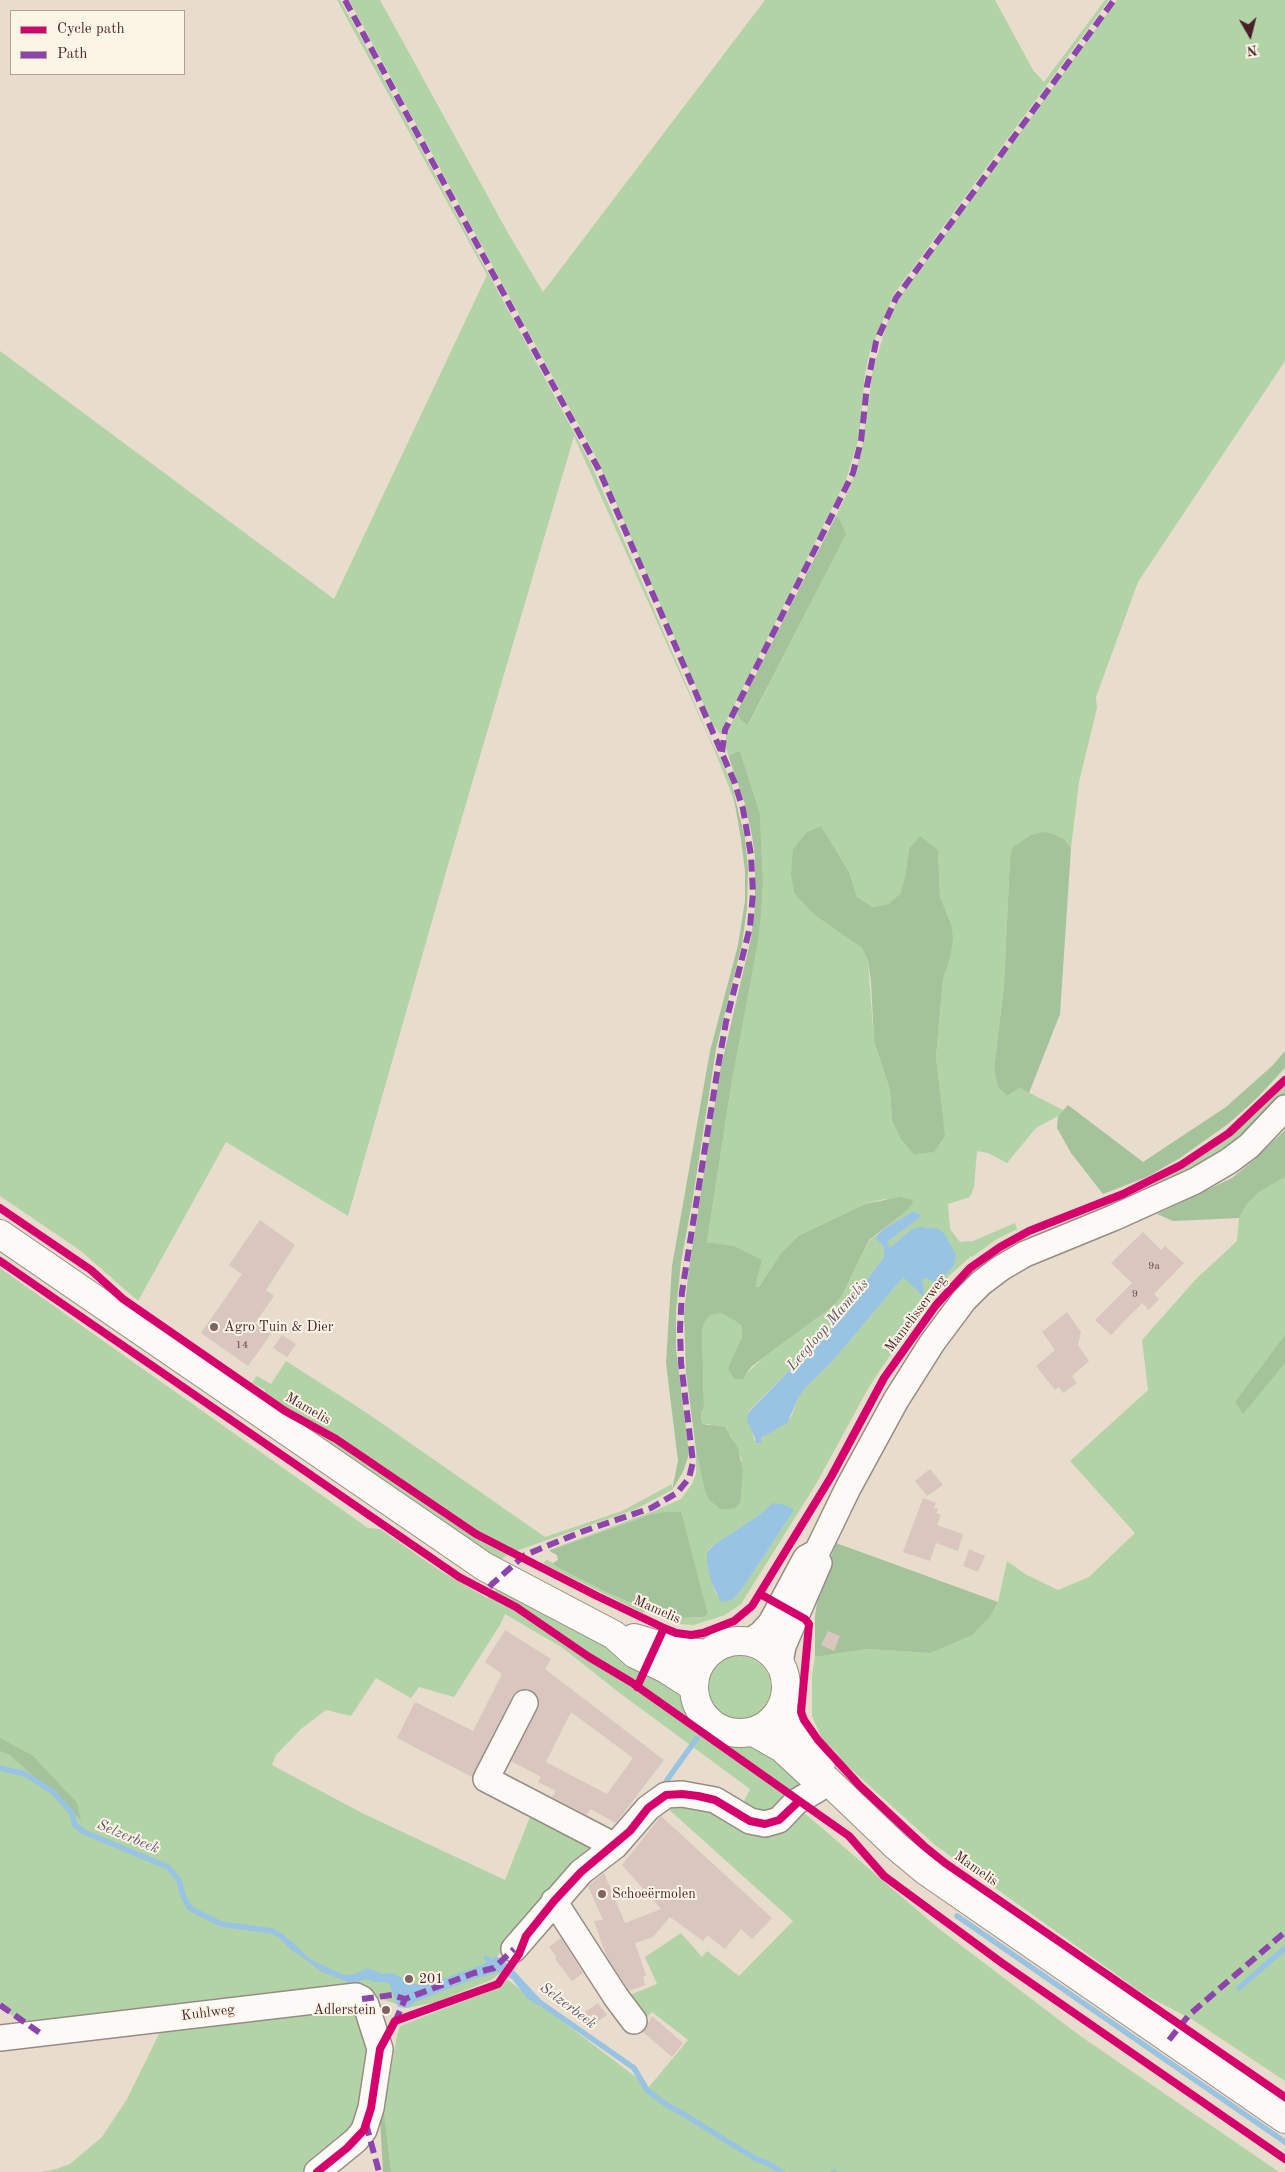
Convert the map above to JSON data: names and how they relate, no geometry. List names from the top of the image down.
{
  "streets": {
    "street": ["Kuhlweg"],
    "cycle path": ["Mamelisserweg", "Mamelis"]
  },
  "water": ["Leegloop Mamelis", "Selzerbeek"],
  "places": [
    "Agro Tuin & Dier",
    "Schoeërmolen",
    "201",
    "Adlerstein"
  ],
  "house_numbers": ["9a", "9", "14"],
  "legend": ["Cycle path", "Path"],
  "north": "bottom"
}
